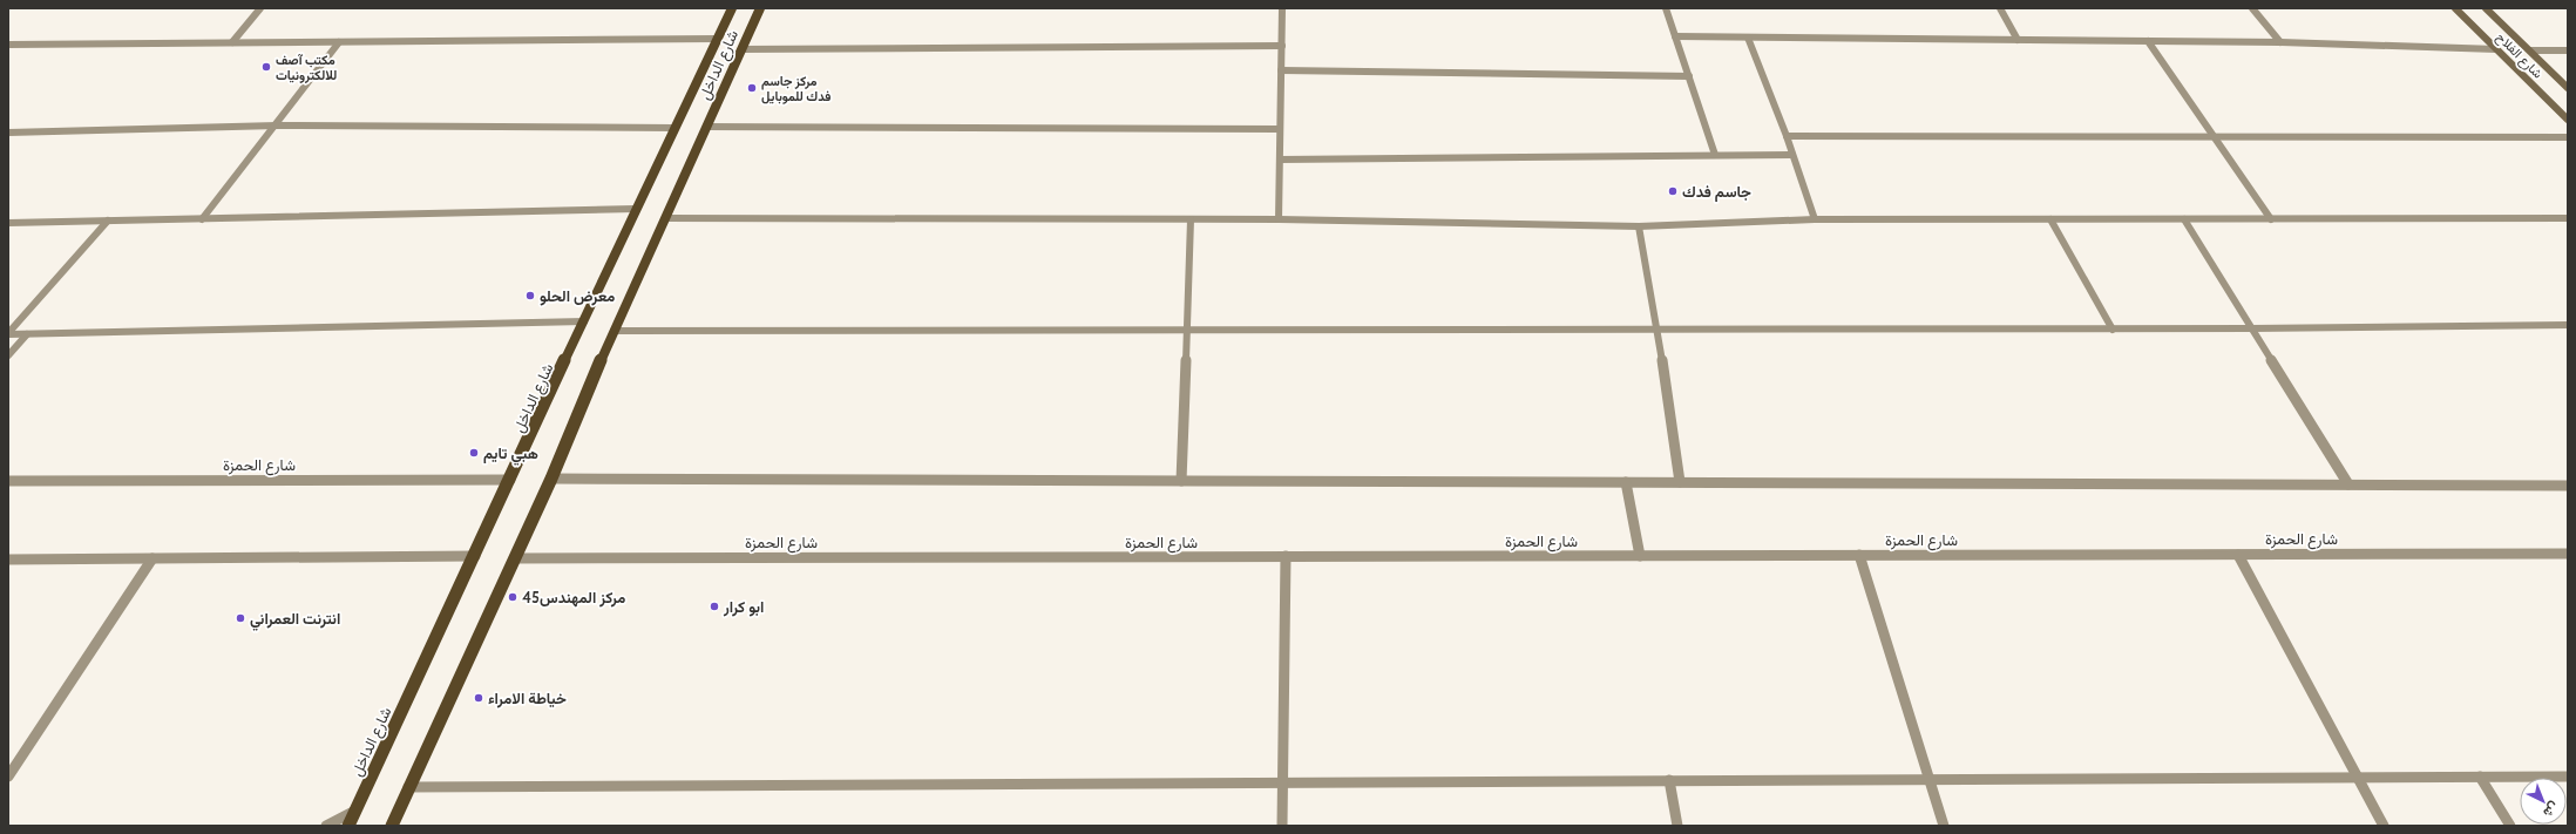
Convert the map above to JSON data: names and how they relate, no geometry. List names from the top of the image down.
{
  "streets": {
    "main road": ["شارع الفلاح", "شارع الداخل"],
    "street": ["شارع الحمزة"]
  },
  "crossings": [
    ["شارع الداخل", "شارع الحمزة"]
  ],
  "places": [
    "مكتب آصف للالكترونيات",
    "مركز جاسم فدك للموبايل",
    "جاسم فدك",
    "معرض الحلو",
    "هبي تايم",
    "مركز المهندس45",
    "ابو كرار",
    "انترنت العمراني",
    "خياطة الامراء"
  ],
  "north": "bottom right"
}
